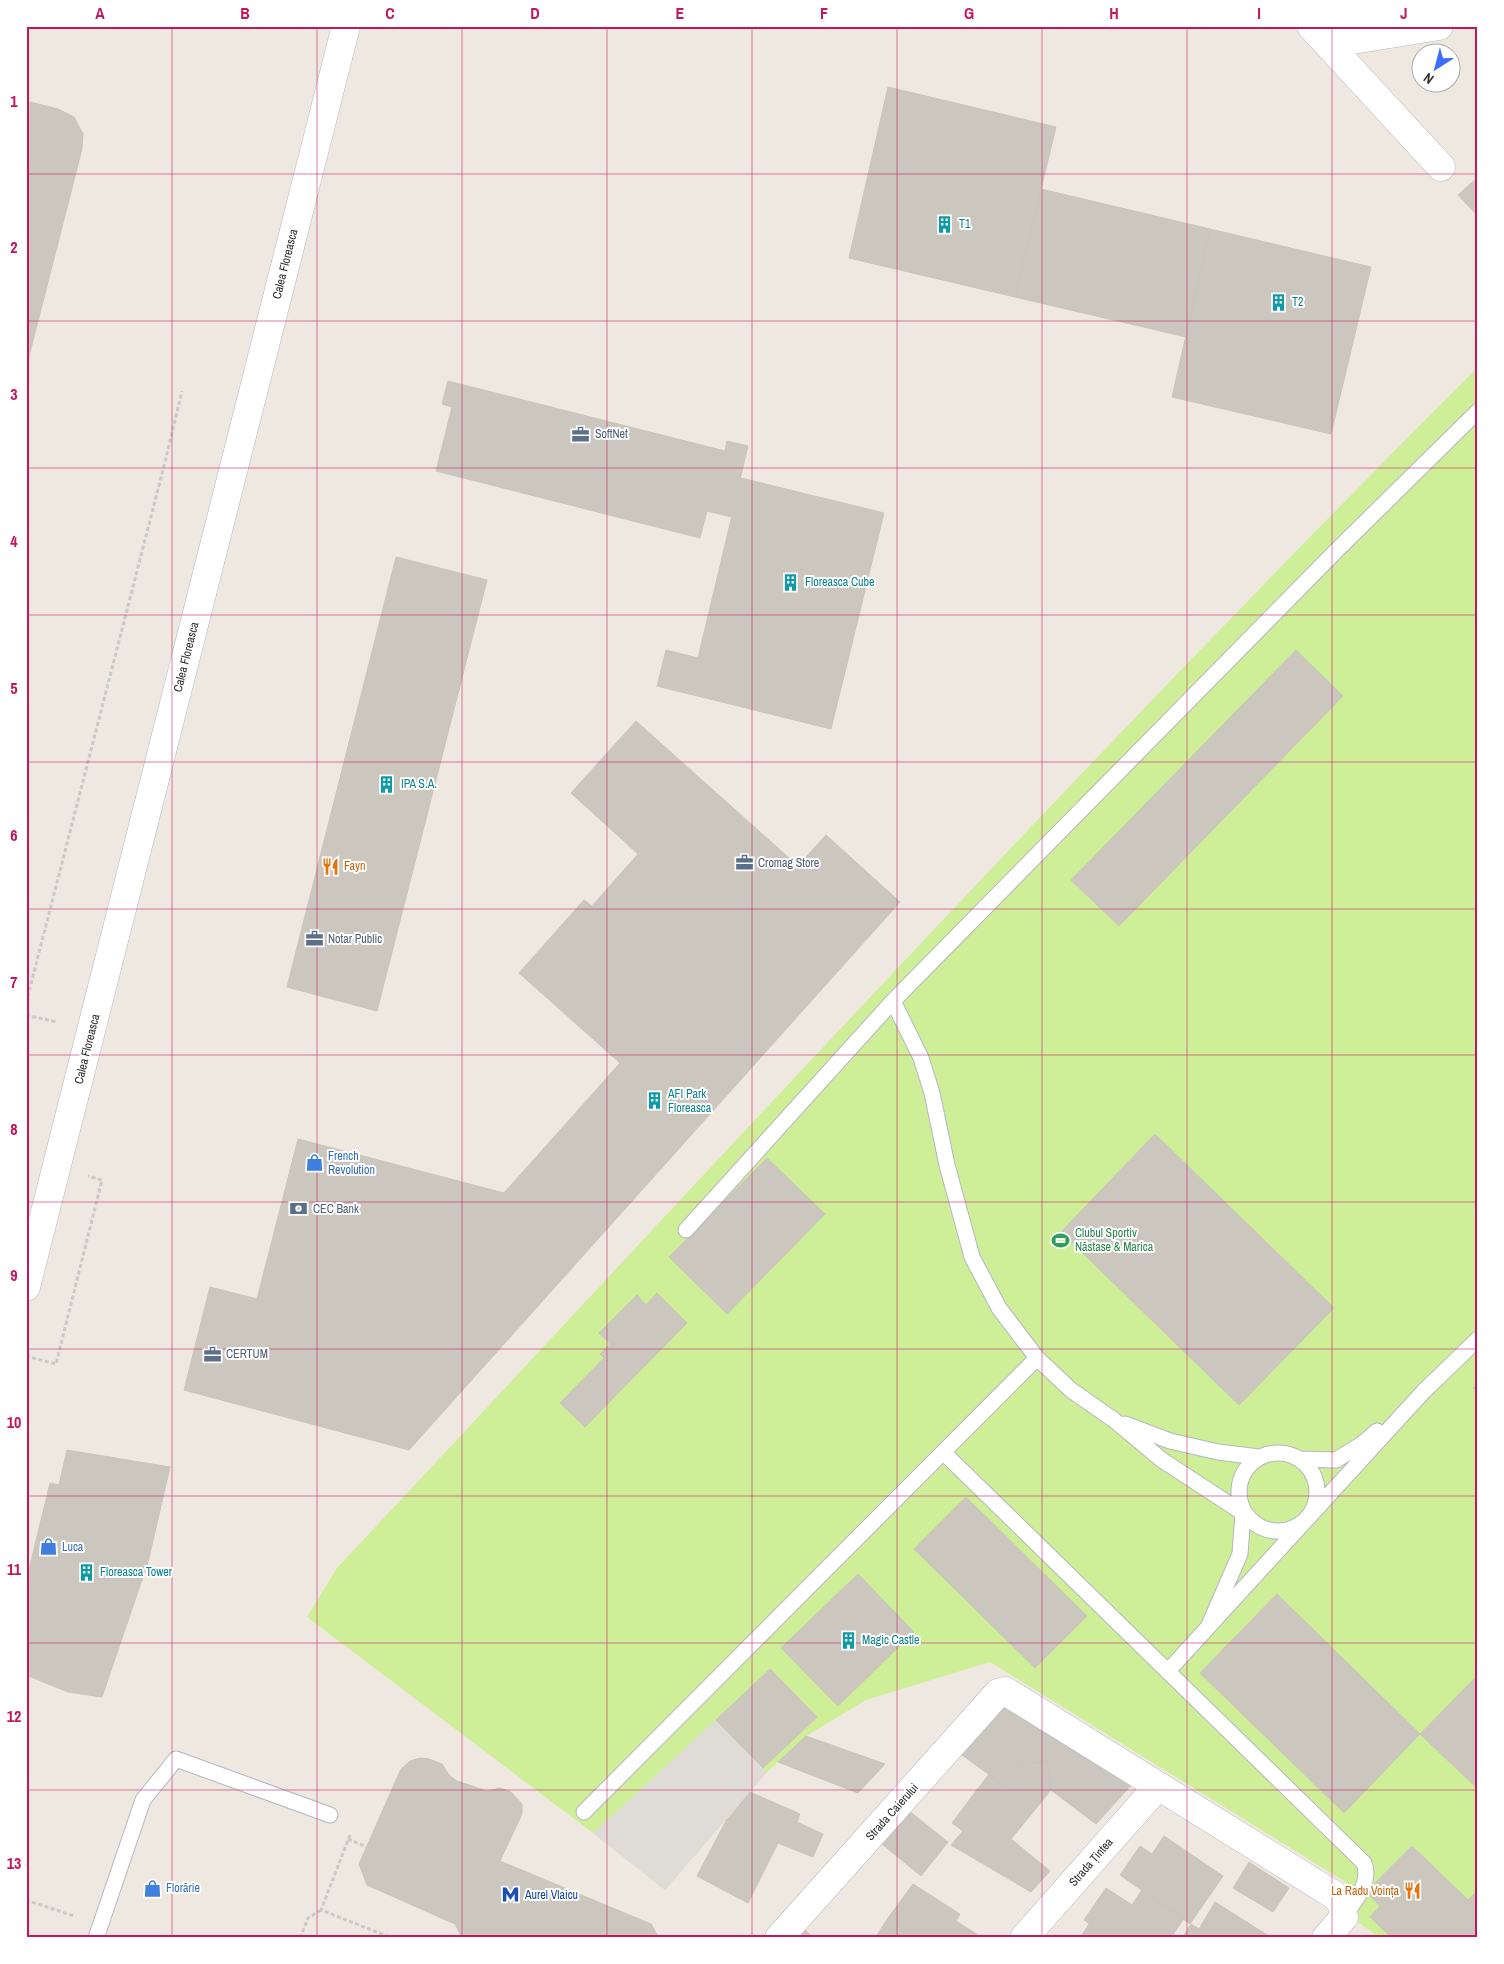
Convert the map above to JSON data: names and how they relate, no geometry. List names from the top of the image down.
{
  "streets": {
    "main road": ["Calea Floreasca", "Strada Caierului", "Strada Țintea"]
  },
  "crossings": [
    ["Strada Caierului", "Strada Țintea"]
  ],
  "places": {
    "building": [
      "T1",
      "T2",
      "Floreasca Cube",
      "IPA S.A.",
      "AFI Park Floreasca",
      "Floreasca Tower",
      "Magic Castle"
    ],
    "office": [
      "SoftNet",
      "Cromag Store",
      "Notar Public",
      "CERTUM"
    ],
    "restaurant": ["Fayn", "La Radu Voința"],
    "shop": ["French Revolution", "Luca", "Florărie"],
    "bank": ["CEC Bank"],
    "sports": ["Clubul Sportiv Năstase & Marica"],
    "metro station": ["Aurel Vlaicu"]
  },
  "north": "bottom left",
  "grid": {
    "columns": [
      "A",
      "B",
      "C",
      "D",
      "E",
      "F",
      "G",
      "H",
      "I",
      "J"
    ],
    "rows": [
      "1",
      "2",
      "3",
      "4",
      "5",
      "6",
      "7",
      "8",
      "9",
      "10",
      "11",
      "12",
      "13"
    ]
  }
}
